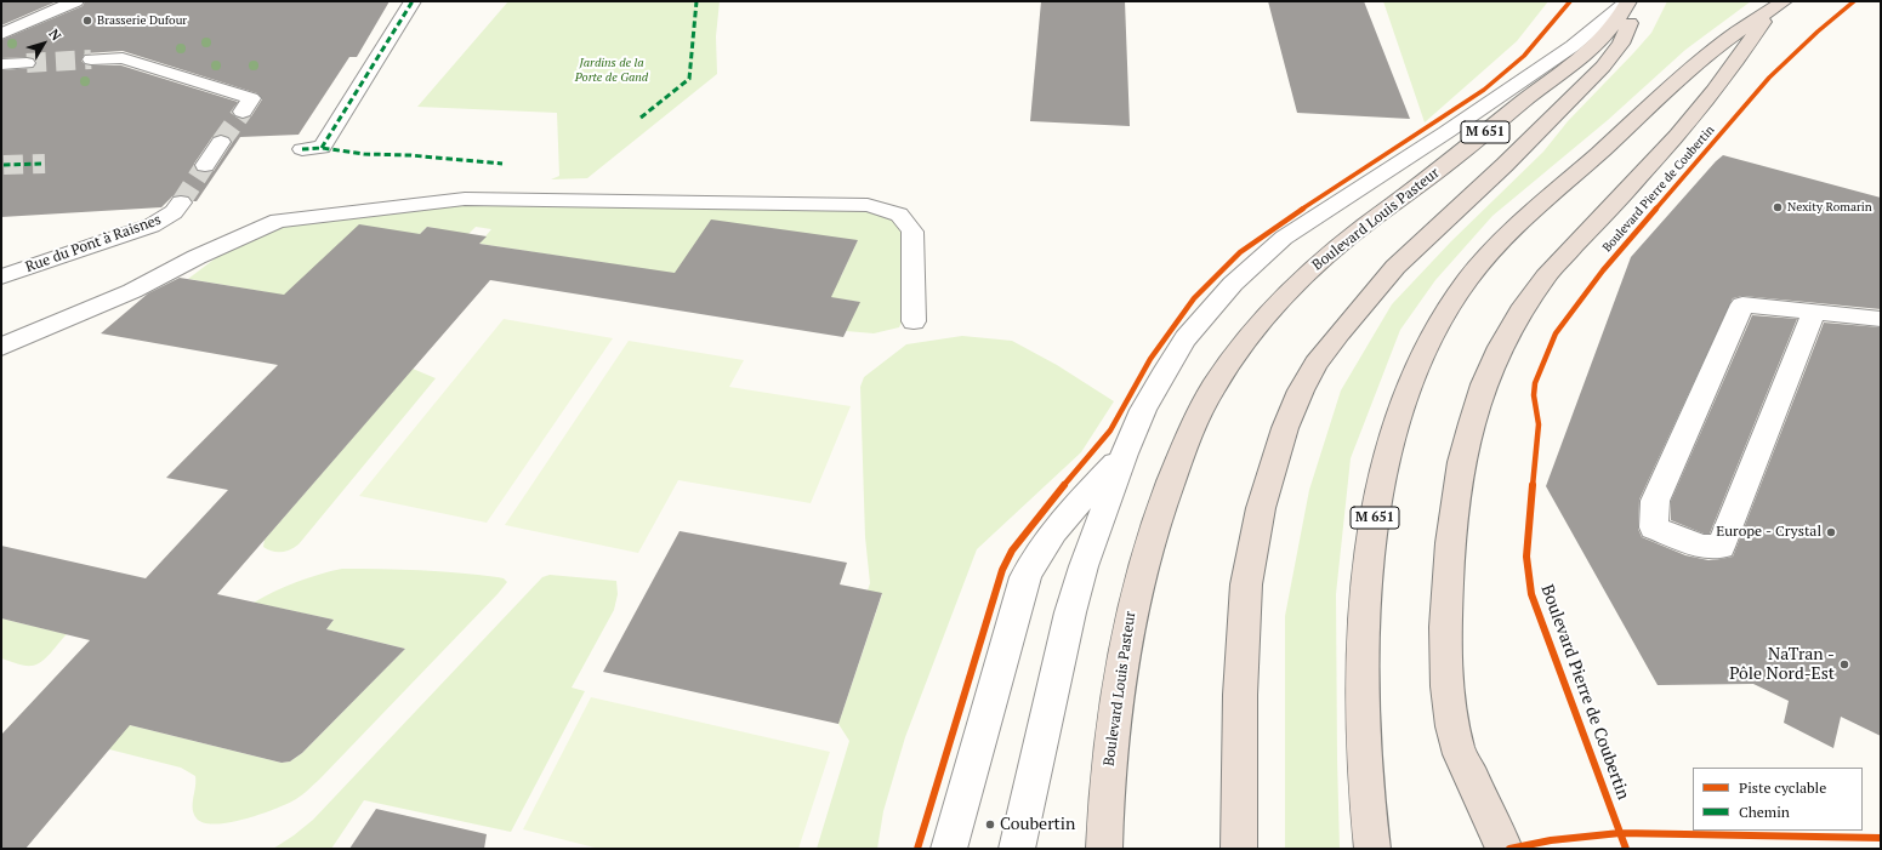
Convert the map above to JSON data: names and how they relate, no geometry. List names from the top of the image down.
{
  "streets": {
    "highway": ["M 651", "Boulevard Louis Pasteur"],
    "street": ["Rue du Pont à Raisnes"],
    "cycle path": ["Boulevard Pierre de Coubertin"]
  },
  "parks": ["Jardins de la Porte de Gand"],
  "places": [
    "Brasserie Dufour",
    "Nexity Romarin",
    "Europe - Crystal",
    "NaTran - Pôle Nord-Est",
    "Coubertin"
  ],
  "legend": ["Piste cyclable", "Chemin"],
  "north": "top right"
}
